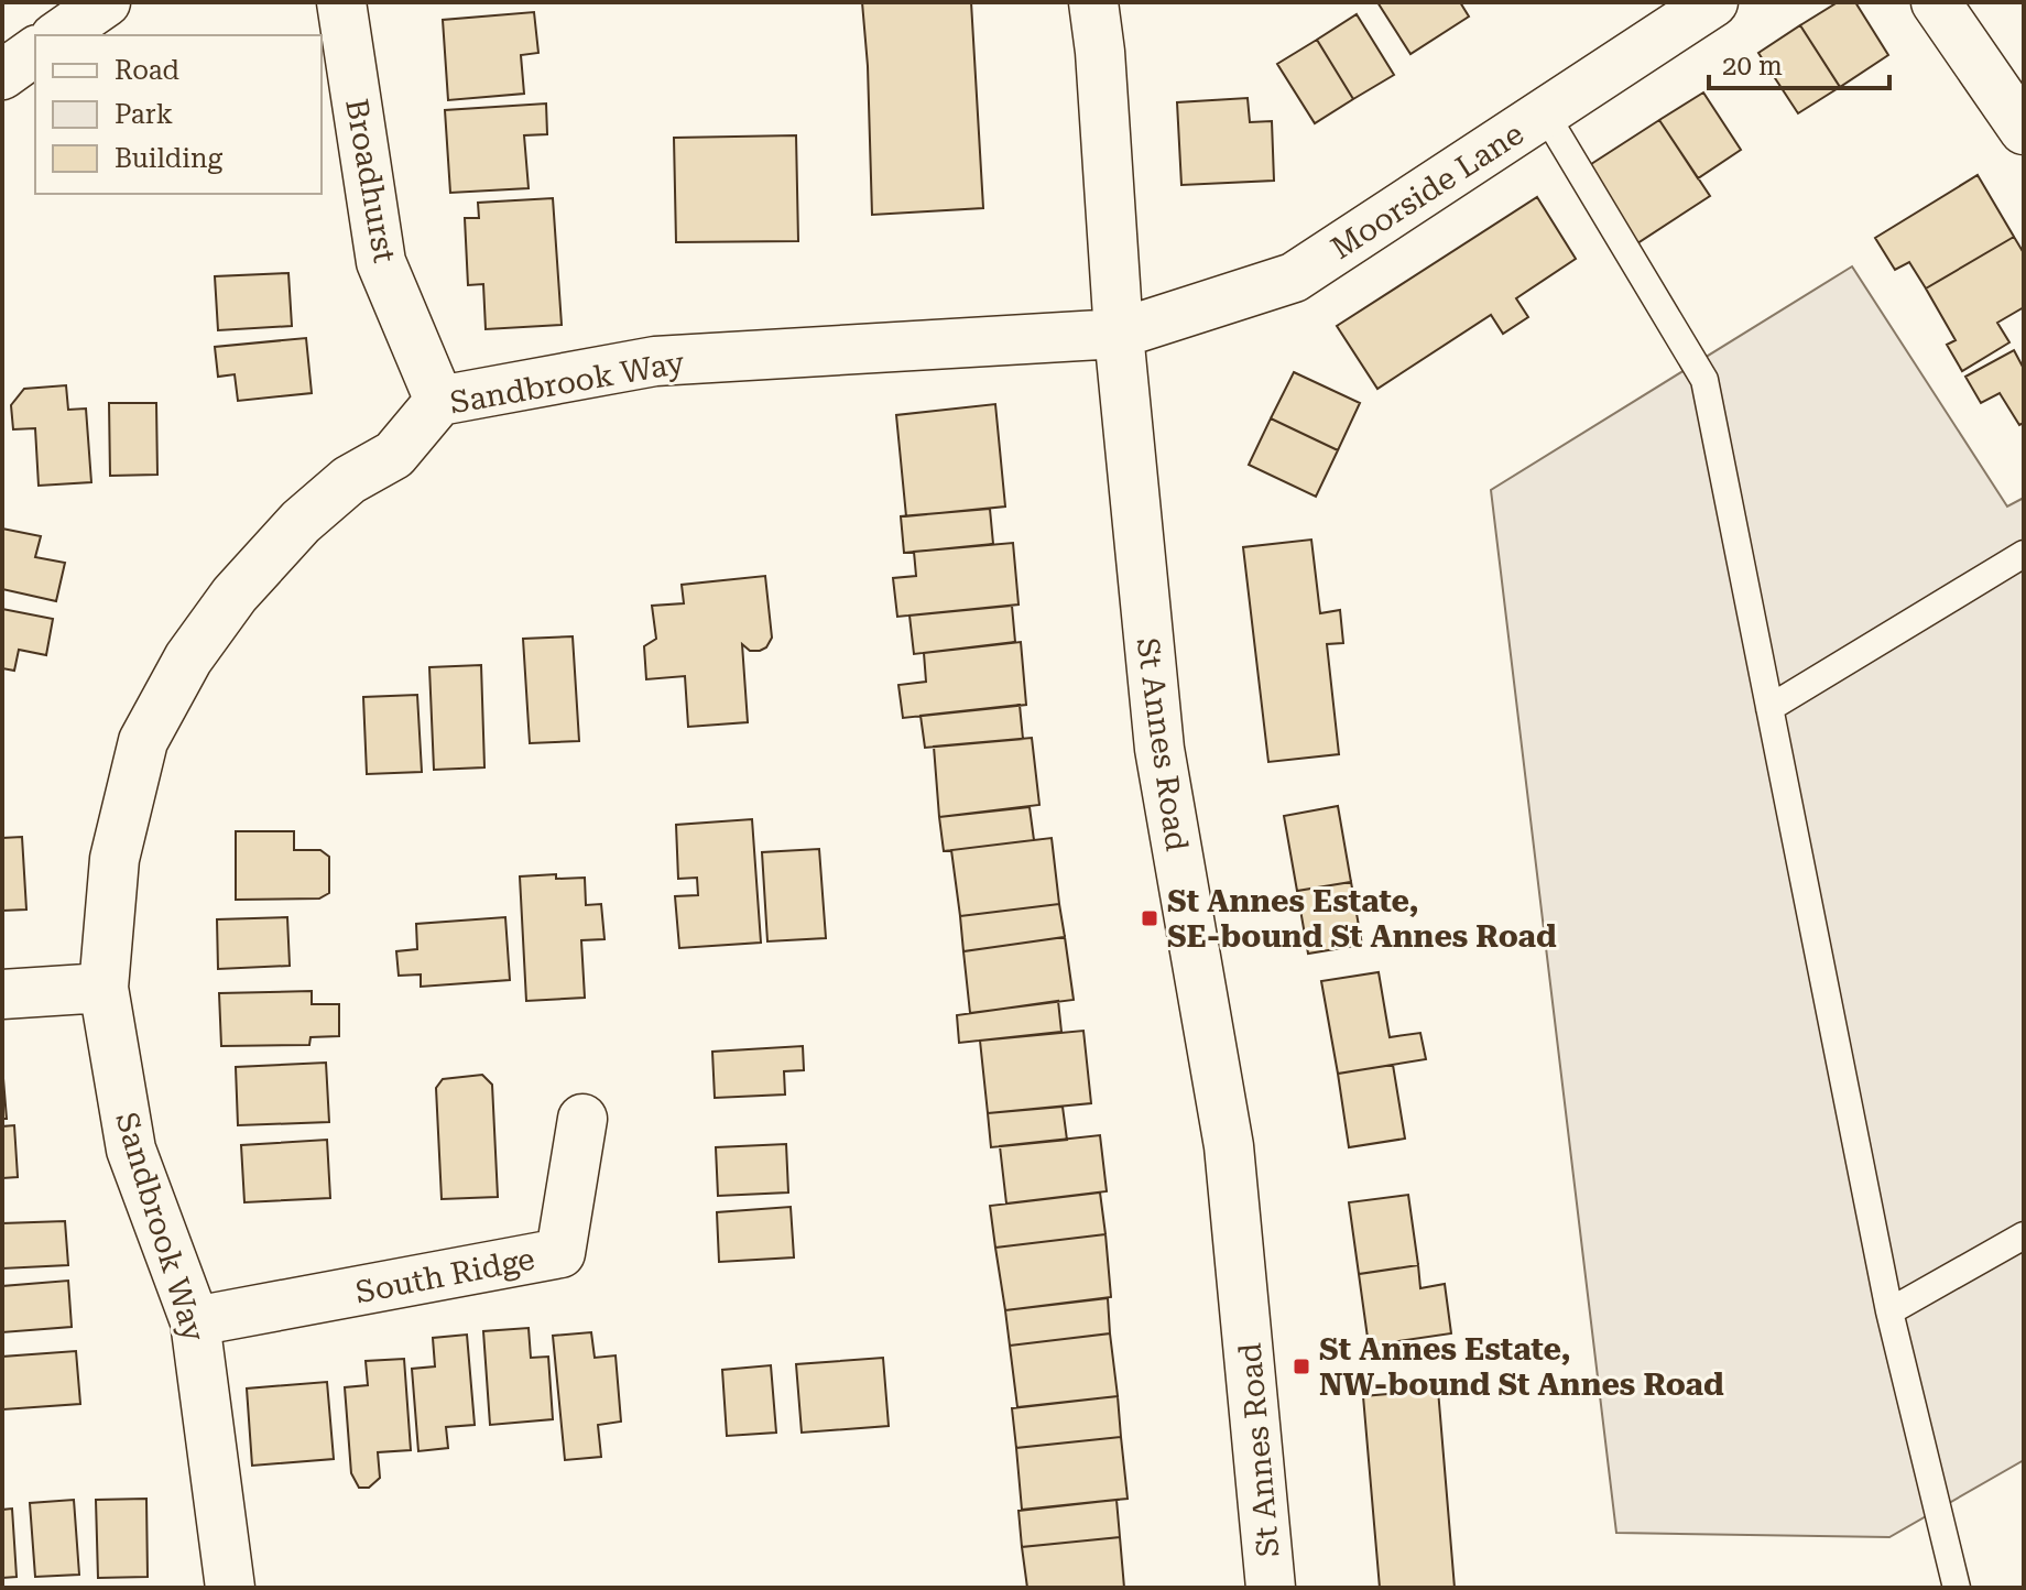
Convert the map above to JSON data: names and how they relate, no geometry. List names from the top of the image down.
{
  "streets": {
    "street": [
      "Broadhurst",
      "Moorside Lane",
      "Sandbrook Way",
      "St Annes Road",
      "South Ridge"
    ]
  },
  "crossings": [
    ["Broadhurst", "Sandbrook Way"],
    ["Moorside Lane", "Sandbrook Way"],
    ["Moorside Lane", "St Annes Road"],
    ["Sandbrook Way", "St Annes Road"],
    ["Sandbrook Way", "South Ridge"]
  ],
  "places": {
    "transit": ["St Annes Estate, SE-bound St Annes Road", "St Annes Estate, NW-bound St Annes Road"]
  },
  "legend": ["Road", "Park", "Building"],
  "scale_bar": "20 m"
}
